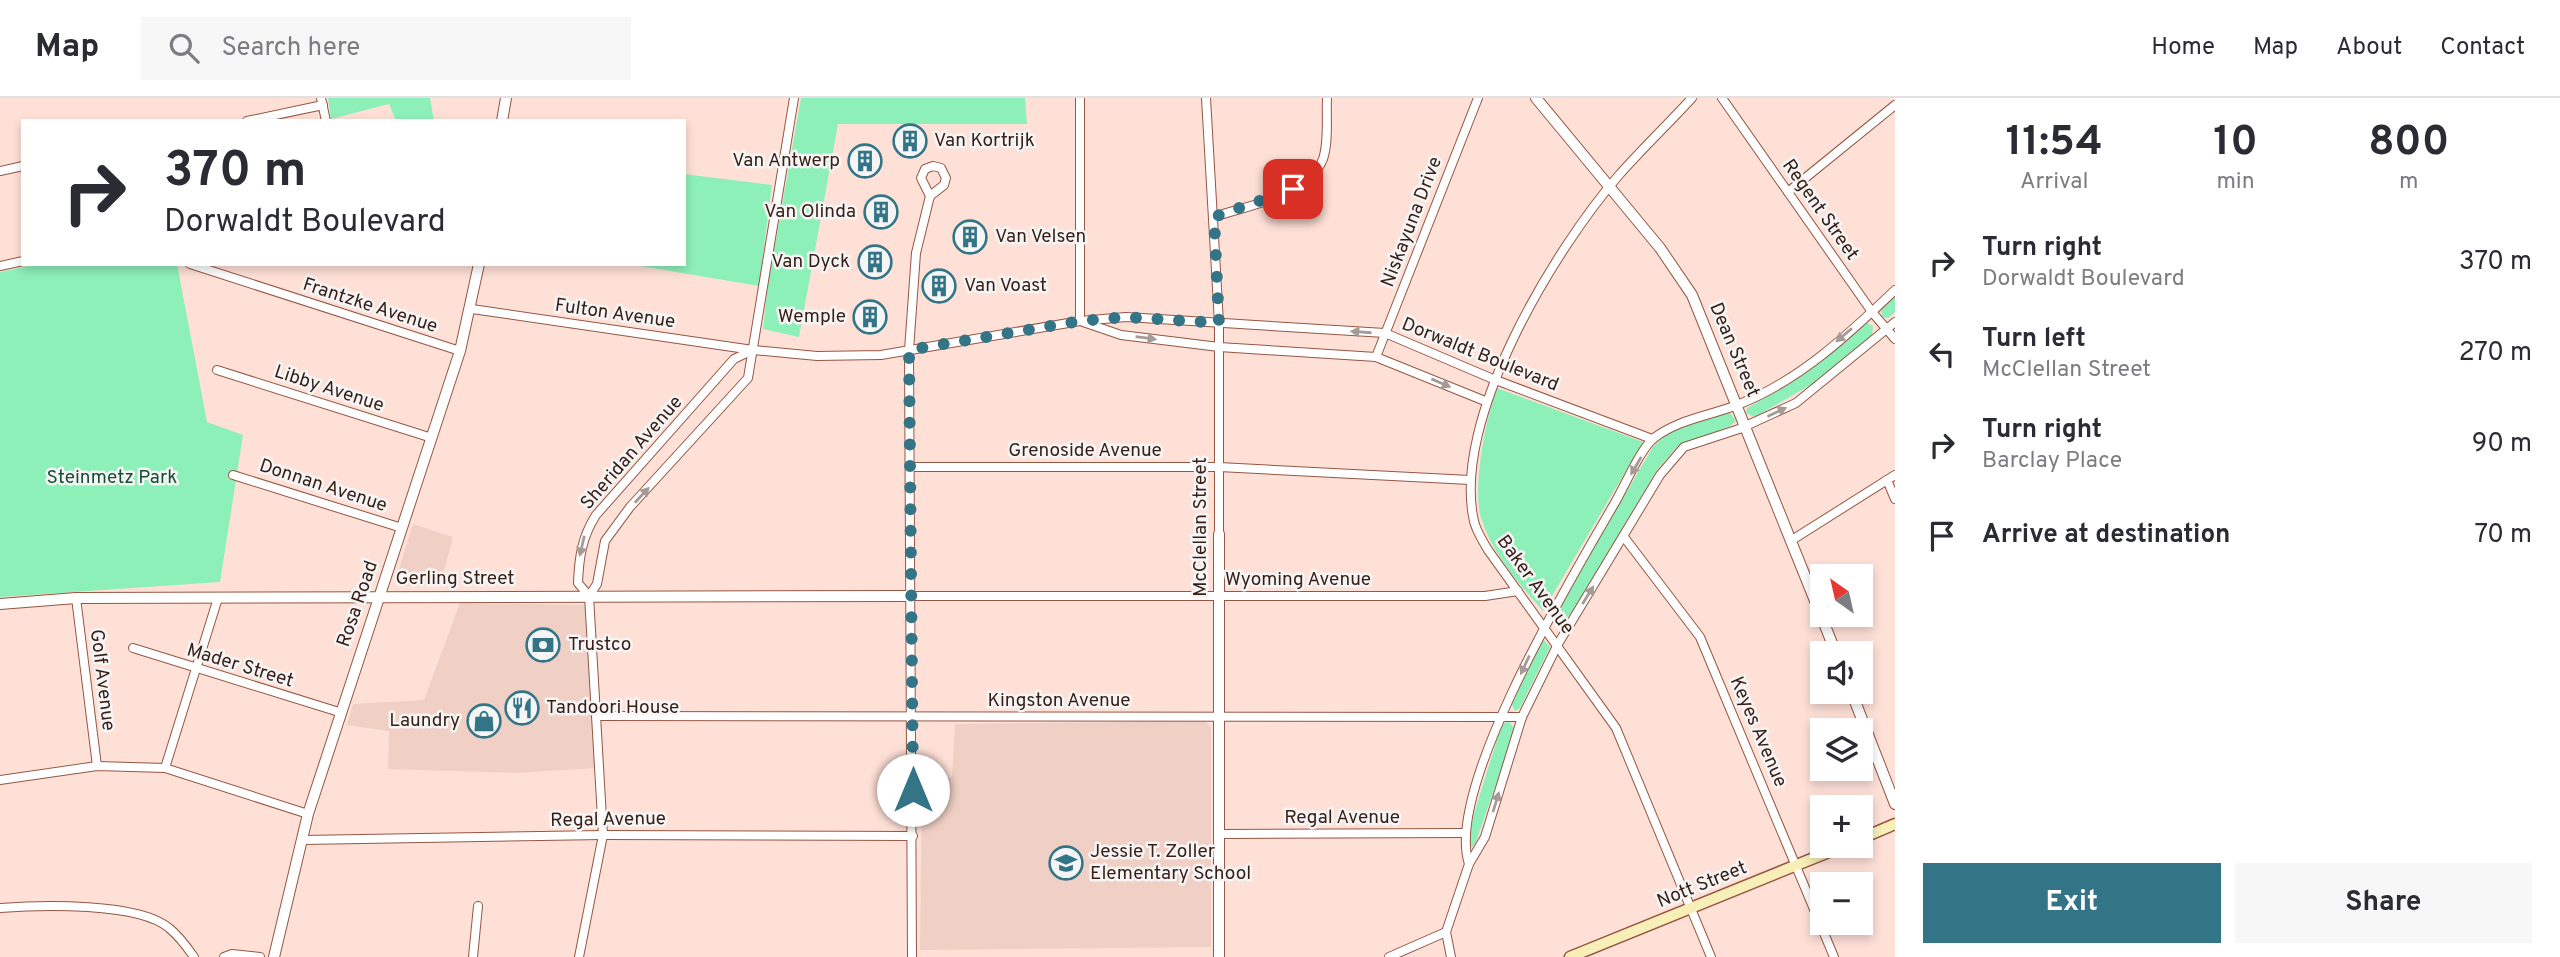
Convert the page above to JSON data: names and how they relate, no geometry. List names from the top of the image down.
{
  "streets": {
    "main road": ["Nott Street"],
    "street": [
      "Regent Street",
      "Niskayuna Drive",
      "Frantzke Avenue",
      "Fulton Avenue",
      "Dean Street",
      "Dorwaldt Boulevard",
      "Libby Avenue",
      "Grenoside Avenue",
      "Sheridan Avenue",
      "Donnan Avenue",
      "McClellan Street",
      "Gerling Street",
      "Wyoming Avenue",
      "Baker Avenue",
      "Rosa Road",
      "Mader Street",
      "Golf Avenue",
      "Kingston Avenue",
      "Keyes Avenue",
      "Regal Avenue"
    ]
  },
  "crossings": [
    ["Niskayuna Drive", "Dorwaldt Boulevard"],
    ["Frantzke Avenue", "Rosa Road"],
    ["Fulton Avenue", "Dorwaldt Boulevard"],
    ["Fulton Avenue", "Sheridan Avenue"],
    ["Fulton Avenue", "Rosa Road"],
    ["Dean Street", "Baker Avenue"],
    ["Dorwaldt Boulevard", "Sheridan Avenue"],
    ["Dorwaldt Boulevard", "McClellan Street"],
    ["Dorwaldt Boulevard", "Baker Avenue"],
    ["Libby Avenue", "Rosa Road"],
    ["Grenoside Avenue", "McClellan Street"],
    ["Grenoside Avenue", "Baker Avenue"],
    ["Sheridan Avenue", "Gerling Street"],
    ["Sheridan Avenue", "Kingston Avenue"],
    ["Sheridan Avenue", "Regal Avenue"],
    ["Donnan Avenue", "Rosa Road"],
    ["McClellan Street", "Wyoming Avenue"],
    ["McClellan Street", "Kingston Avenue"],
    ["McClellan Street", "Regal Avenue"],
    ["Gerling Street", "Wyoming Avenue"],
    ["Gerling Street", "Rosa Road"],
    ["Gerling Street", "Golf Avenue"],
    ["Wyoming Avenue", "Baker Avenue"],
    ["Baker Avenue", "Nott Street"],
    ["Rosa Road", "Mader Street"],
    ["Rosa Road", "Regal Avenue"],
    ["Keyes Avenue", "Nott Street"]
  ],
  "parks": ["Steinmetz Park"],
  "places": {
    "building": [
      "Van Kortrijk",
      "Van Antwerp",
      "Van Olinda",
      "Van Velsen",
      "Van Dyck",
      "Van Voast",
      "Wemple"
    ],
    "bank": ["Trustco"],
    "restaurant": ["Tandoori House"],
    "shop": ["Laundry"],
    "school or university": ["Jessie T. Zoller Elementary School"]
  },
  "north": "top left",
  "page": {
    "header": "Map",
    "search": "Search here",
    "nav": [
      "Home",
      "Map",
      "About",
      "Contact"
    ],
    "eta": [
      "11:54",
      "Arrival",
      "10",
      "min",
      "800",
      "m"
    ],
    "turn": ["370 m", "Dorwaldt Boulevard"],
    "list": [
      {
        "name": "Turn right",
        "note": "Dorwaldt Boulevard",
        "value": "370 m"
      },
      {
        "name": "Turn left",
        "note": "McClellan Street",
        "value": "270 m"
      },
      {
        "name": "Turn right",
        "note": "Barclay Place",
        "value": "90 m"
      },
      {
        "name": "Arrive at destination",
        "value": "70 m"
      }
    ],
    "map_buttons": ["+", "−"],
    "buttons": ["Exit", "Share"]
  }
}
